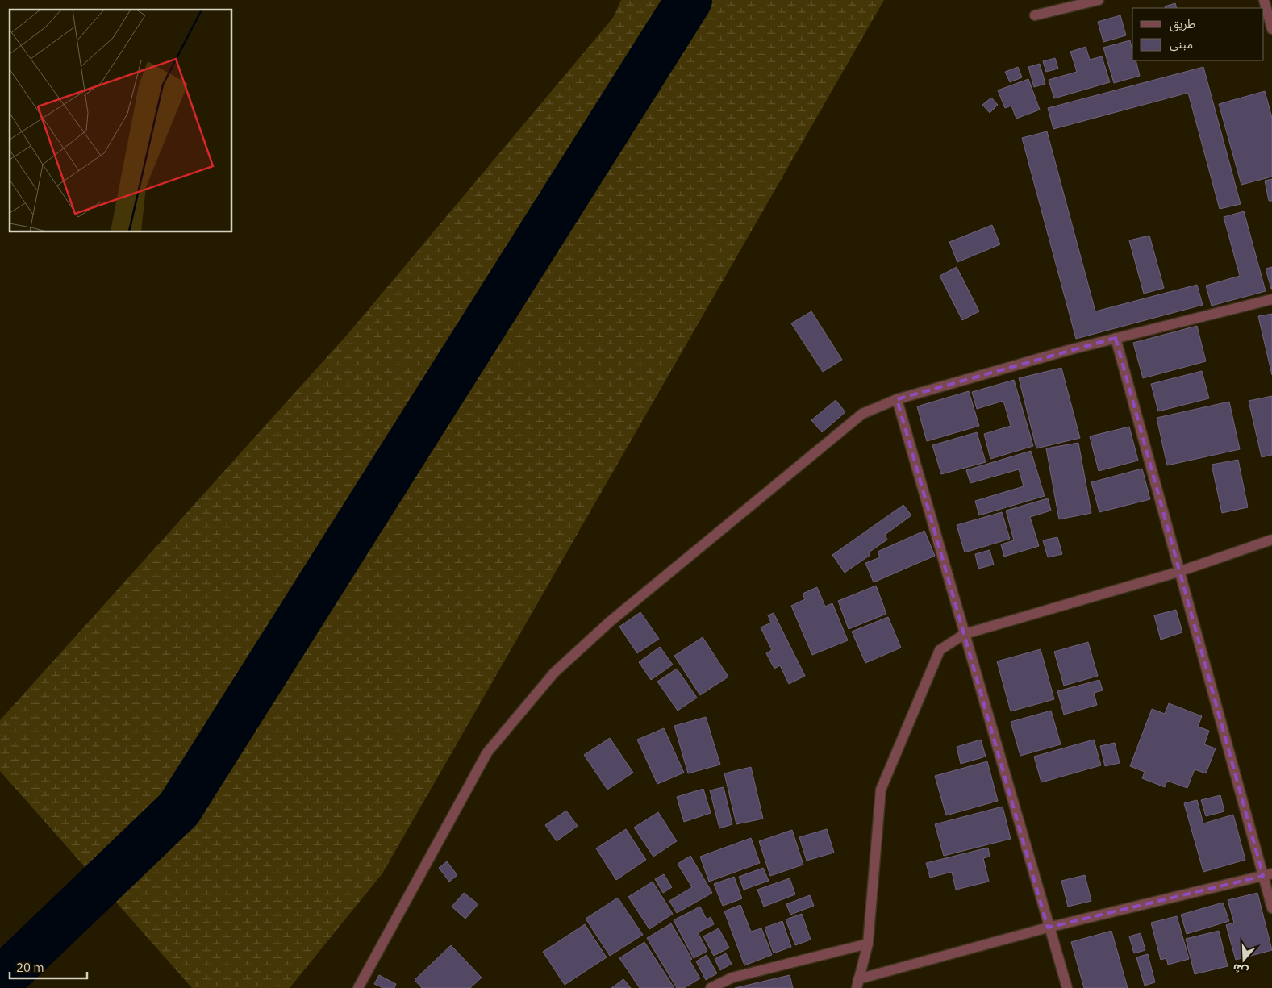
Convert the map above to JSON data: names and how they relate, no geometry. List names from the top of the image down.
{
  "legend": ["طريق", "مبنى"],
  "scale_bar": "20 m",
  "north": "bottom"
}
